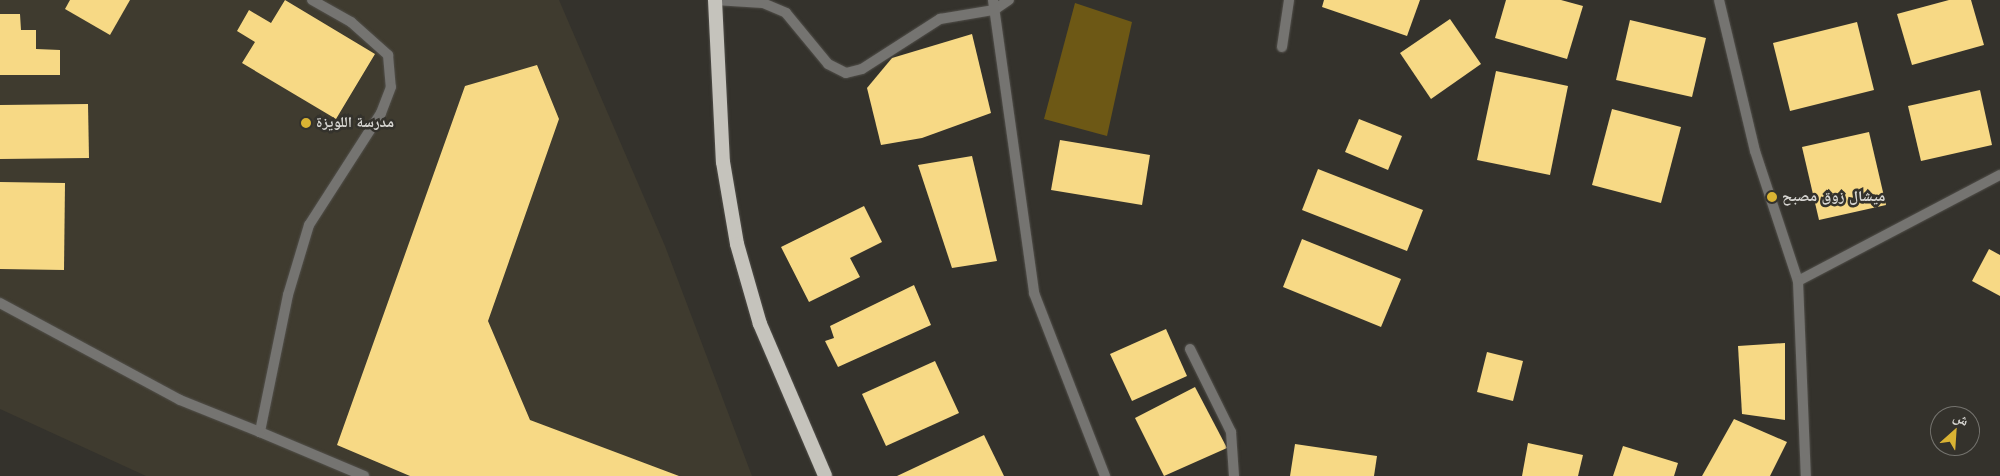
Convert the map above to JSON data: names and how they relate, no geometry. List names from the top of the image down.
{
  "places": ["مدرسة اللويزة", "ميشال زوق مصبح"],
  "north": "top right"
}
